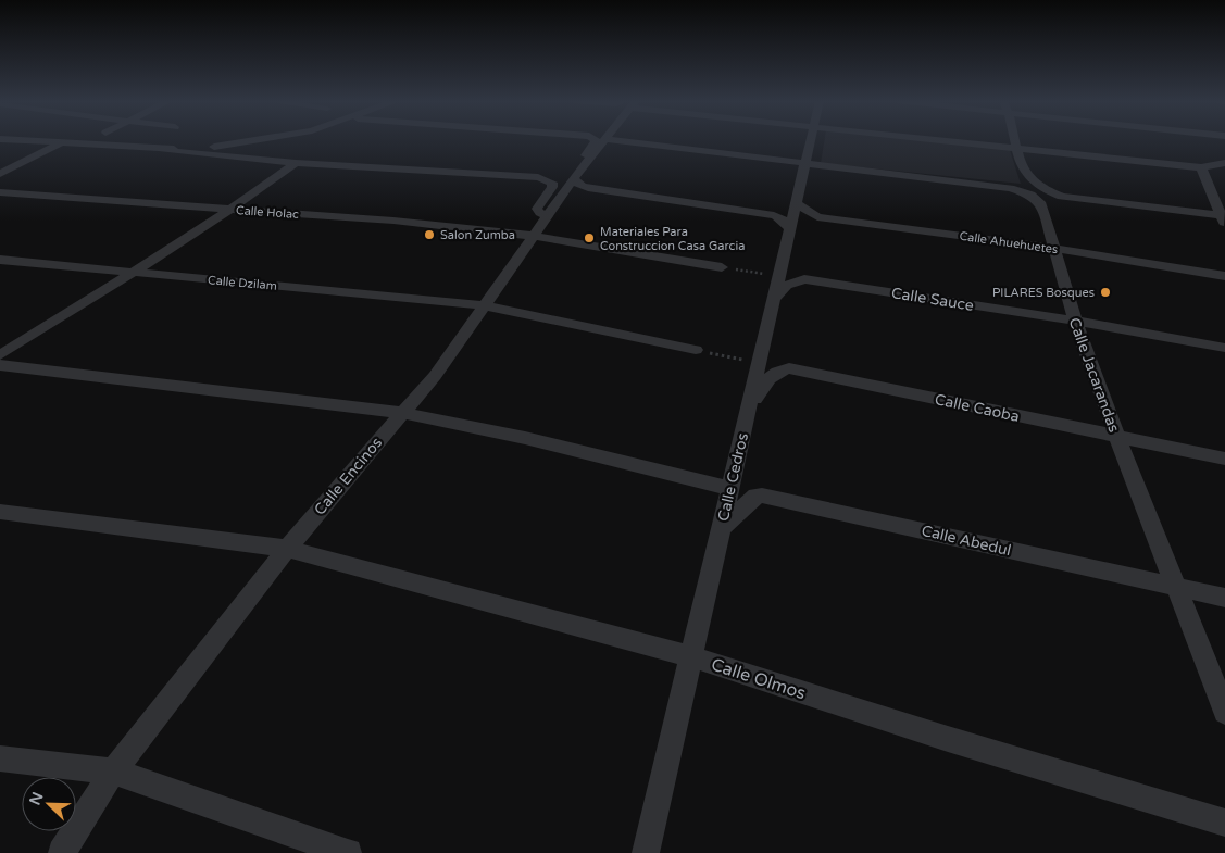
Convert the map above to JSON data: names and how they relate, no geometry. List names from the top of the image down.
{
  "streets": {
    "street": [
      "Calle Holac",
      "Calle Ahuehuetes",
      "Calle Dzilam",
      "Calle Sauce",
      "Calle Jacarandas",
      "Calle Caoba",
      "Calle Encinos",
      "Calle Cedros",
      "Calle Abedul",
      "Calle Olmos"
    ]
  },
  "crossings": [
    ["Calle Holac", "Calle Encinos"],
    ["Calle Ahuehuetes", "Calle Jacarandas"],
    ["Calle Ahuehuetes", "Calle Cedros"],
    ["Calle Dzilam", "Calle Encinos"],
    ["Calle Sauce", "Calle Jacarandas"],
    ["Calle Sauce", "Calle Cedros"],
    ["Calle Jacarandas", "Calle Caoba"],
    ["Calle Jacarandas", "Calle Cedros"],
    ["Calle Jacarandas", "Calle Abedul"],
    ["Calle Caoba", "Calle Cedros"],
    ["Calle Encinos", "Calle Olmos"],
    ["Calle Cedros", "Calle Abedul"],
    ["Calle Cedros", "Calle Olmos"]
  ],
  "places": ["Salon Zumba", "Materiales Para Construccion Casa Garcia", "PILARES Bosques"],
  "north": "top left"
}
